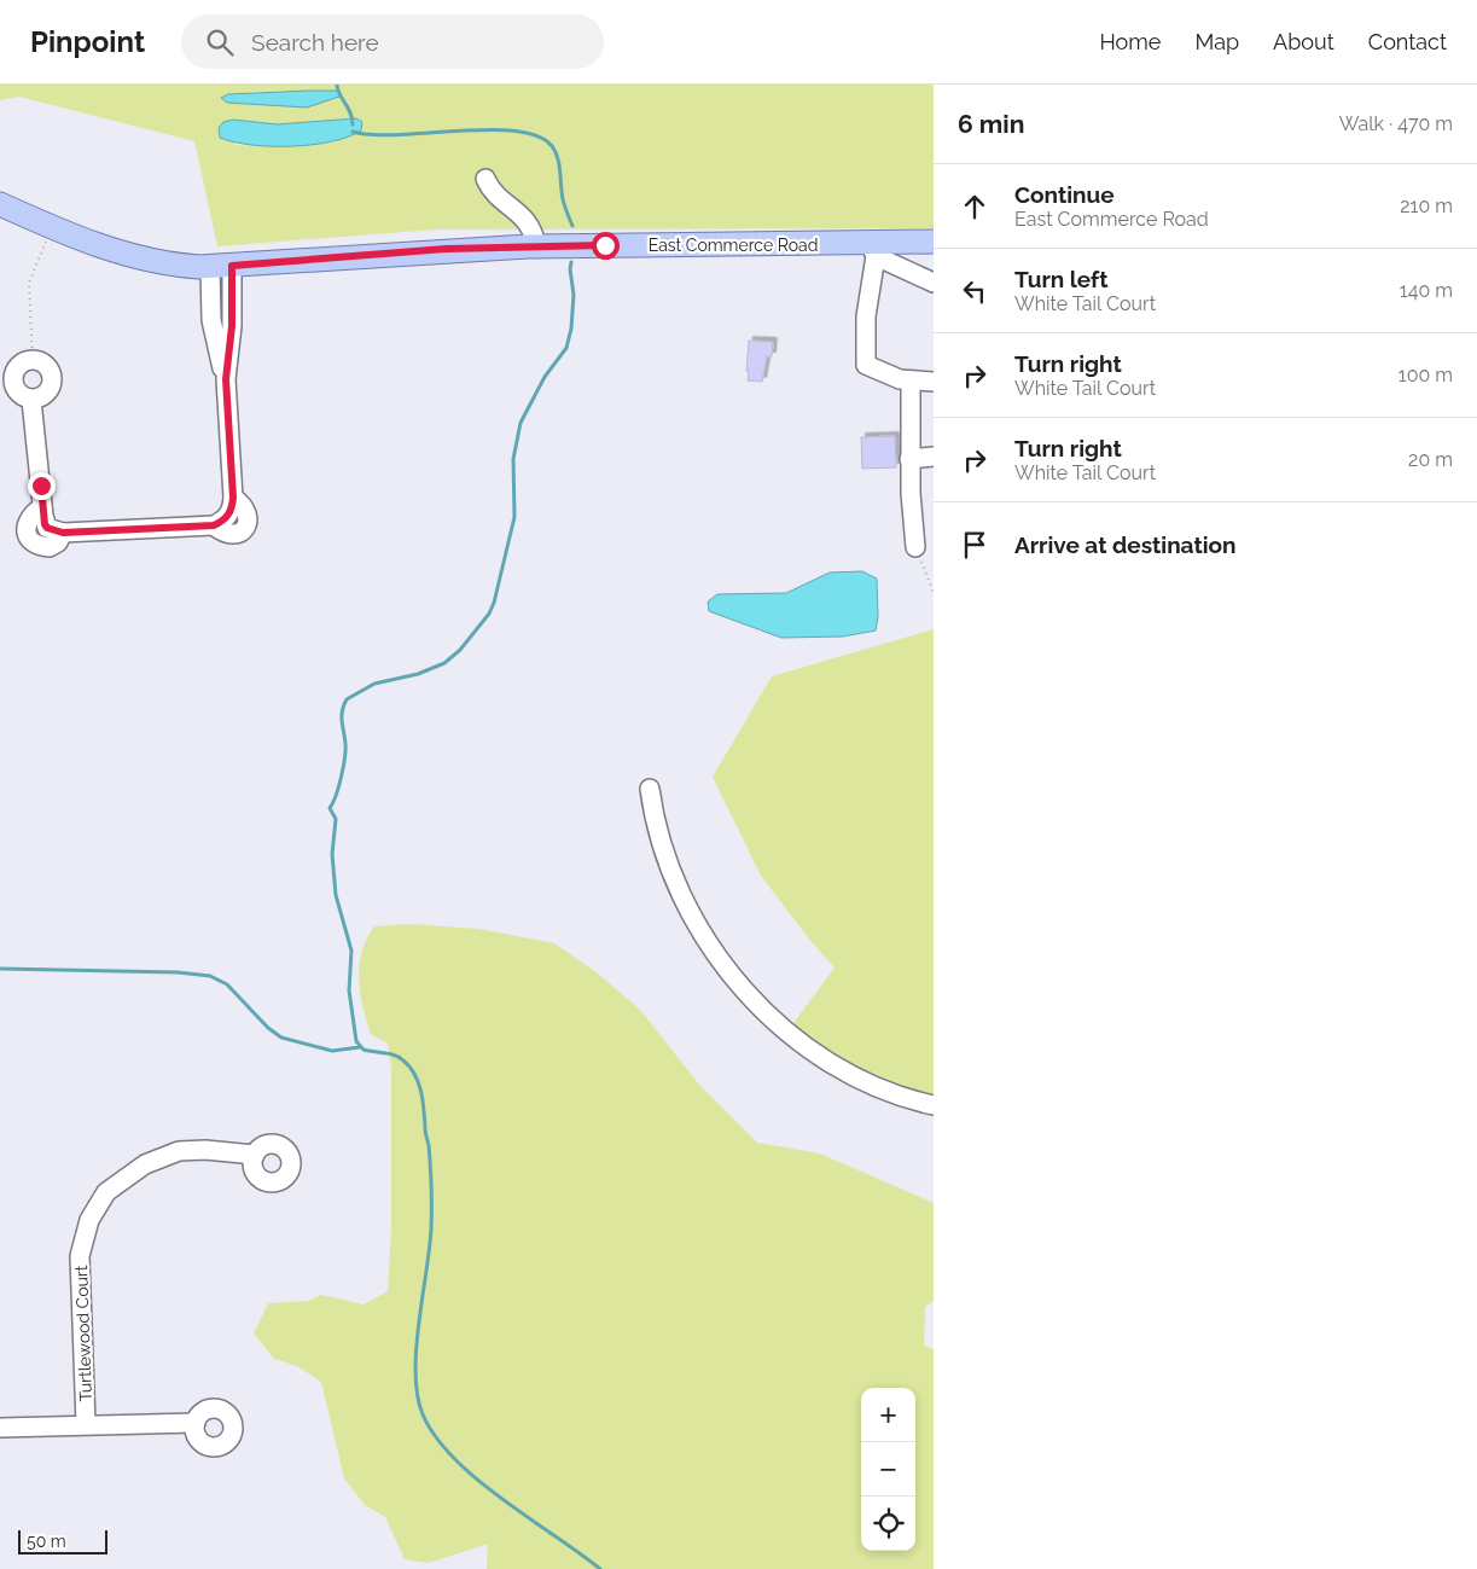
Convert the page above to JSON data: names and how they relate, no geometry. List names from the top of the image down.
{
  "streets": {
    "main road": ["East Commerce Road"],
    "street": ["Turtlewood Court"]
  },
  "scale_bar": "50 m",
  "page": {
    "header": "Pinpoint",
    "search": "Search here",
    "nav": [
      "Home",
      "Map",
      "About",
      "Contact"
    ],
    "heading": ["6 min", "Walk · 470 m"],
    "list": [
      ["Continue", "East Commerce Road", "210 m"],
      ["Turn left", "White Tail Court", "140 m"],
      ["Turn right", "White Tail Court", "100 m"],
      ["Turn right", "White Tail Court", "20 m"],
      "Arrive at destination"
    ],
    "map_buttons": ["+", "−"],
    "scale": "50 m"
  }
}
